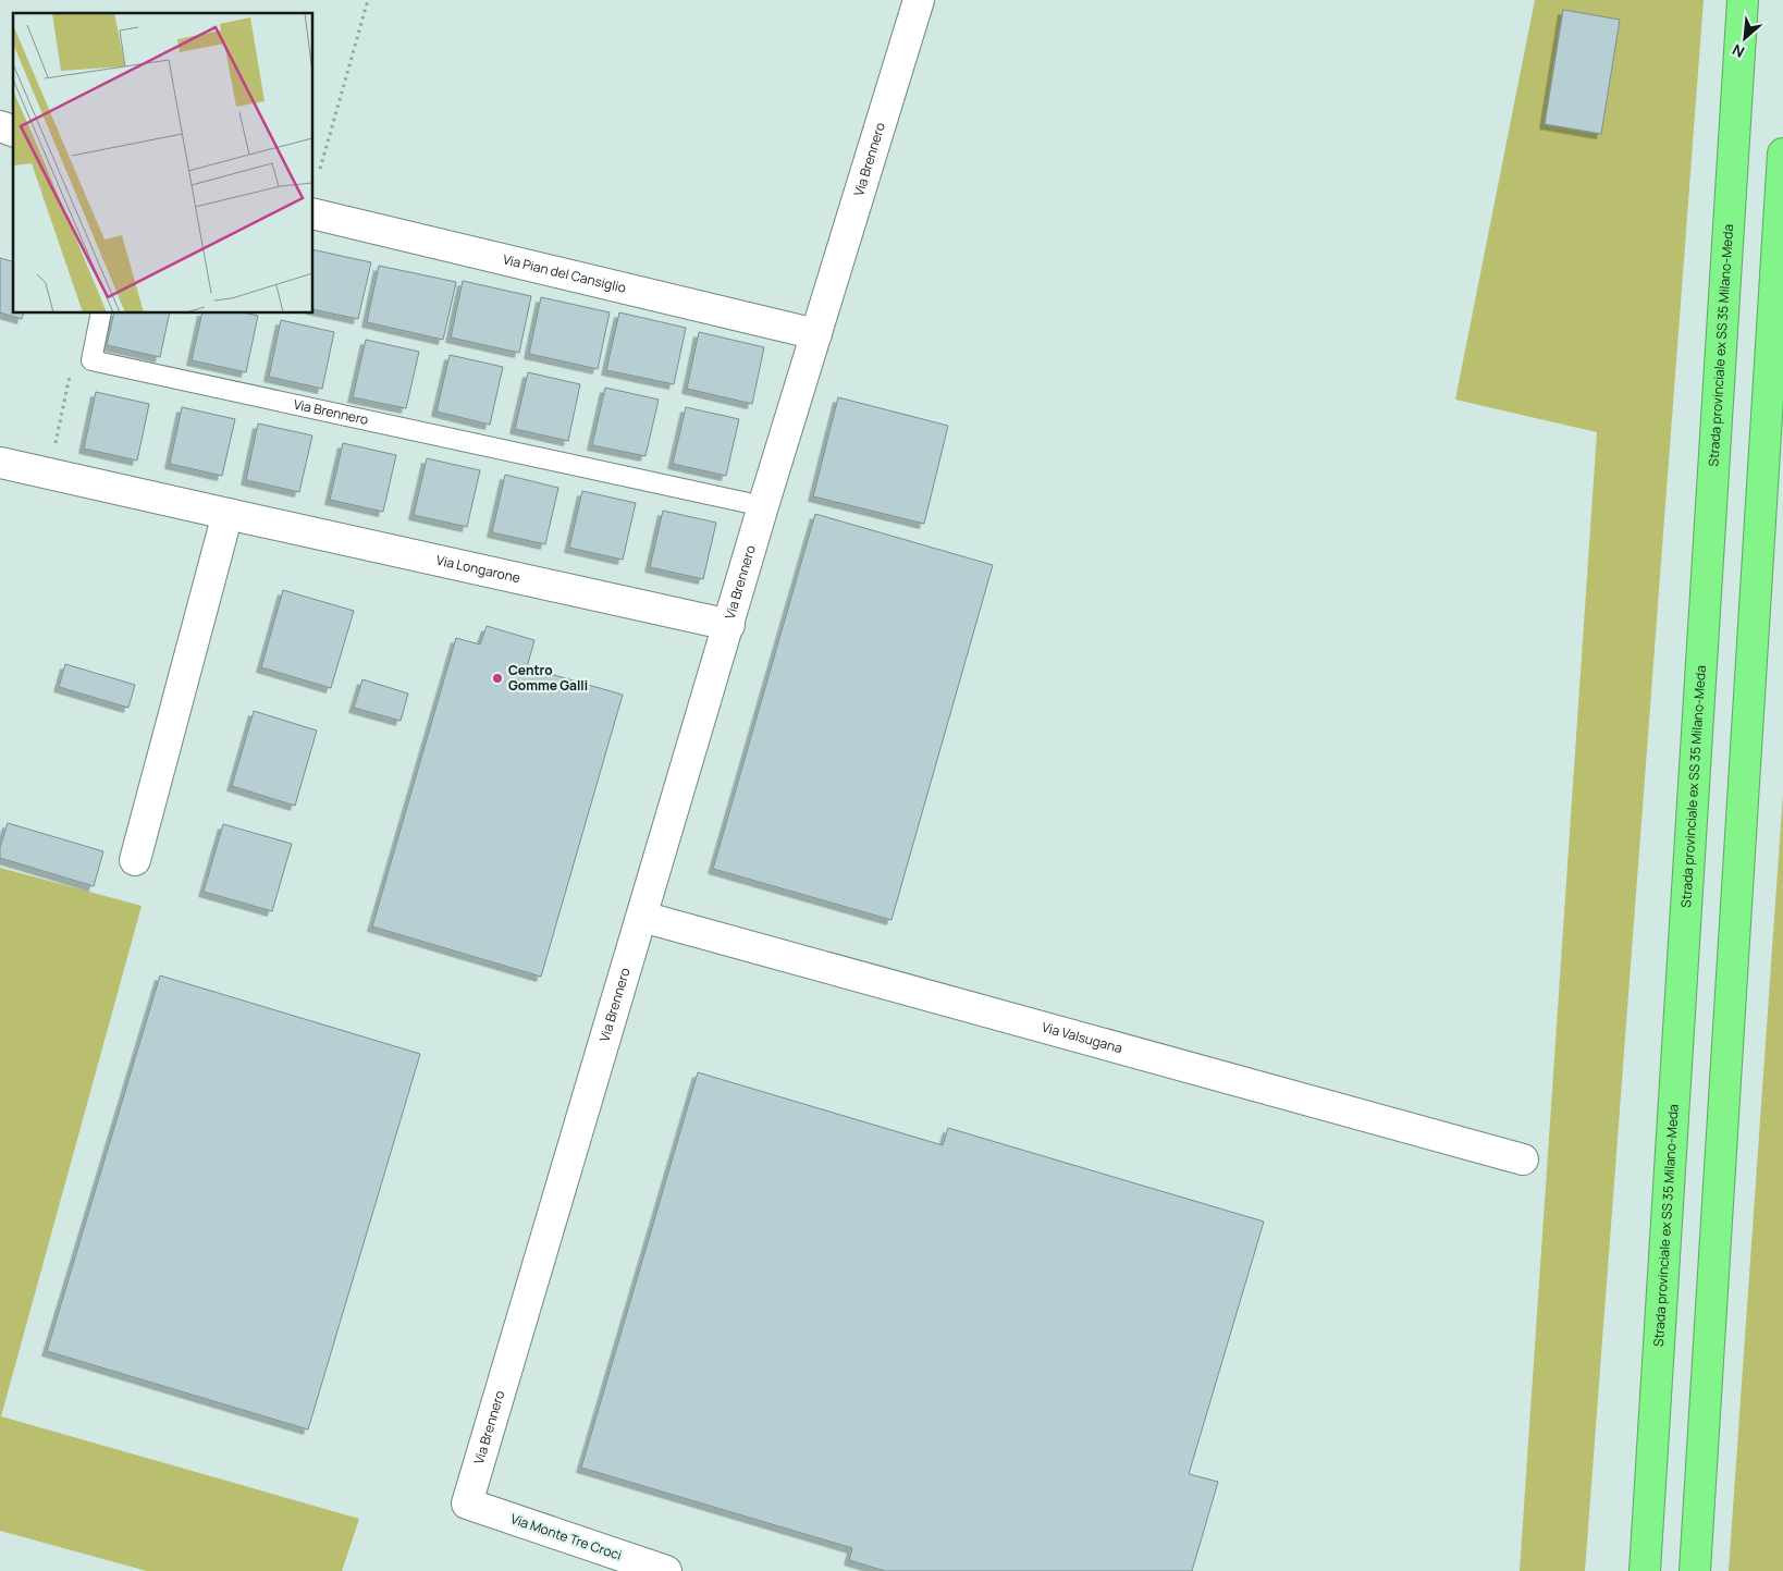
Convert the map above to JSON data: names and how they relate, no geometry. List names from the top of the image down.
{
  "streets": {
    "highway": ["Strada provinciale ex SS 35 Milano-Meda"],
    "street": [
      "Via Brennero",
      "Via Pian del Cansiglio",
      "Via Longarone",
      "Via Valsugana",
      "Via Monte Tre Croci"
    ]
  },
  "crossings": [
    ["Via Brennero", "Via Pian del Cansiglio"],
    ["Via Brennero", "Via Longarone"],
    ["Via Brennero", "Via Valsugana"],
    ["Via Brennero", "Via Monte Tre Croci"]
  ],
  "places": ["Centro Gomme Galli"],
  "north": "bottom left"
}
